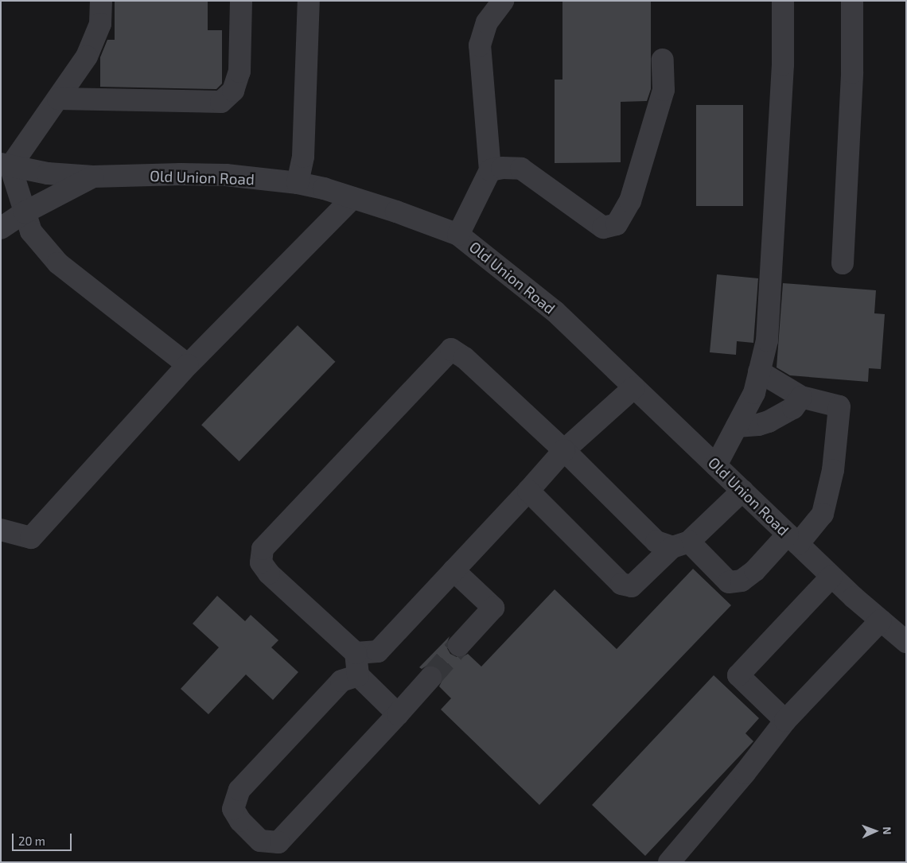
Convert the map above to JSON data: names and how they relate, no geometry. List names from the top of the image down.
{
  "streets": {
    "street": ["Old Union Road"]
  },
  "scale_bar": "20 m",
  "north": "right"
}
